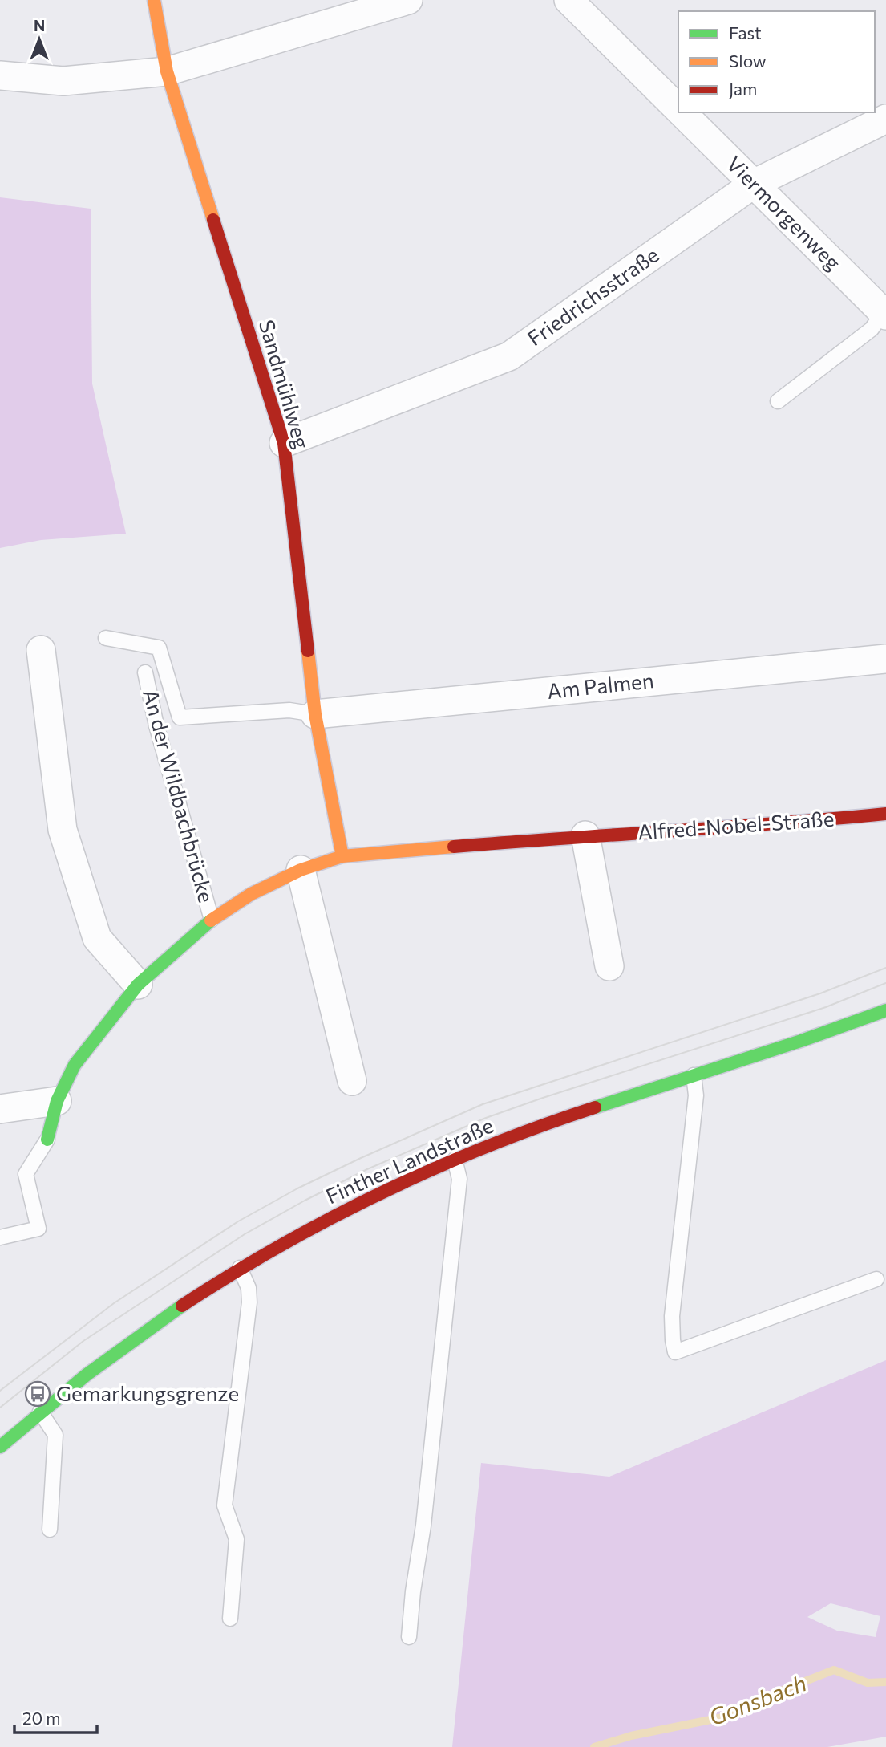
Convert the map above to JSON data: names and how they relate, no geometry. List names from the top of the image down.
{
  "streets": {
    "street": [
      "Viermorgenweg",
      "Friedrichsstraße",
      "Sandmühlweg",
      "Am Palmen",
      "Alfred-Nobel-Straße",
      "Finther Landstraße"
    ],
    "lane": ["An der Wildbachbrücke"]
  },
  "crossings": [
    ["Viermorgenweg", "Friedrichsstraße"],
    ["Friedrichsstraße", "Sandmühlweg"],
    ["Sandmühlweg", "Am Palmen"],
    ["Sandmühlweg", "Alfred-Nobel-Straße"],
    ["An der Wildbachbrücke", "Alfred-Nobel-Straße"]
  ],
  "water": ["Gonsbach"],
  "places": {
    "bus stop": ["Gemarkungsgrenze"]
  },
  "legend": ["Fast", "Slow", "Jam"],
  "scale_bar": "20 m",
  "north": "top"
}
